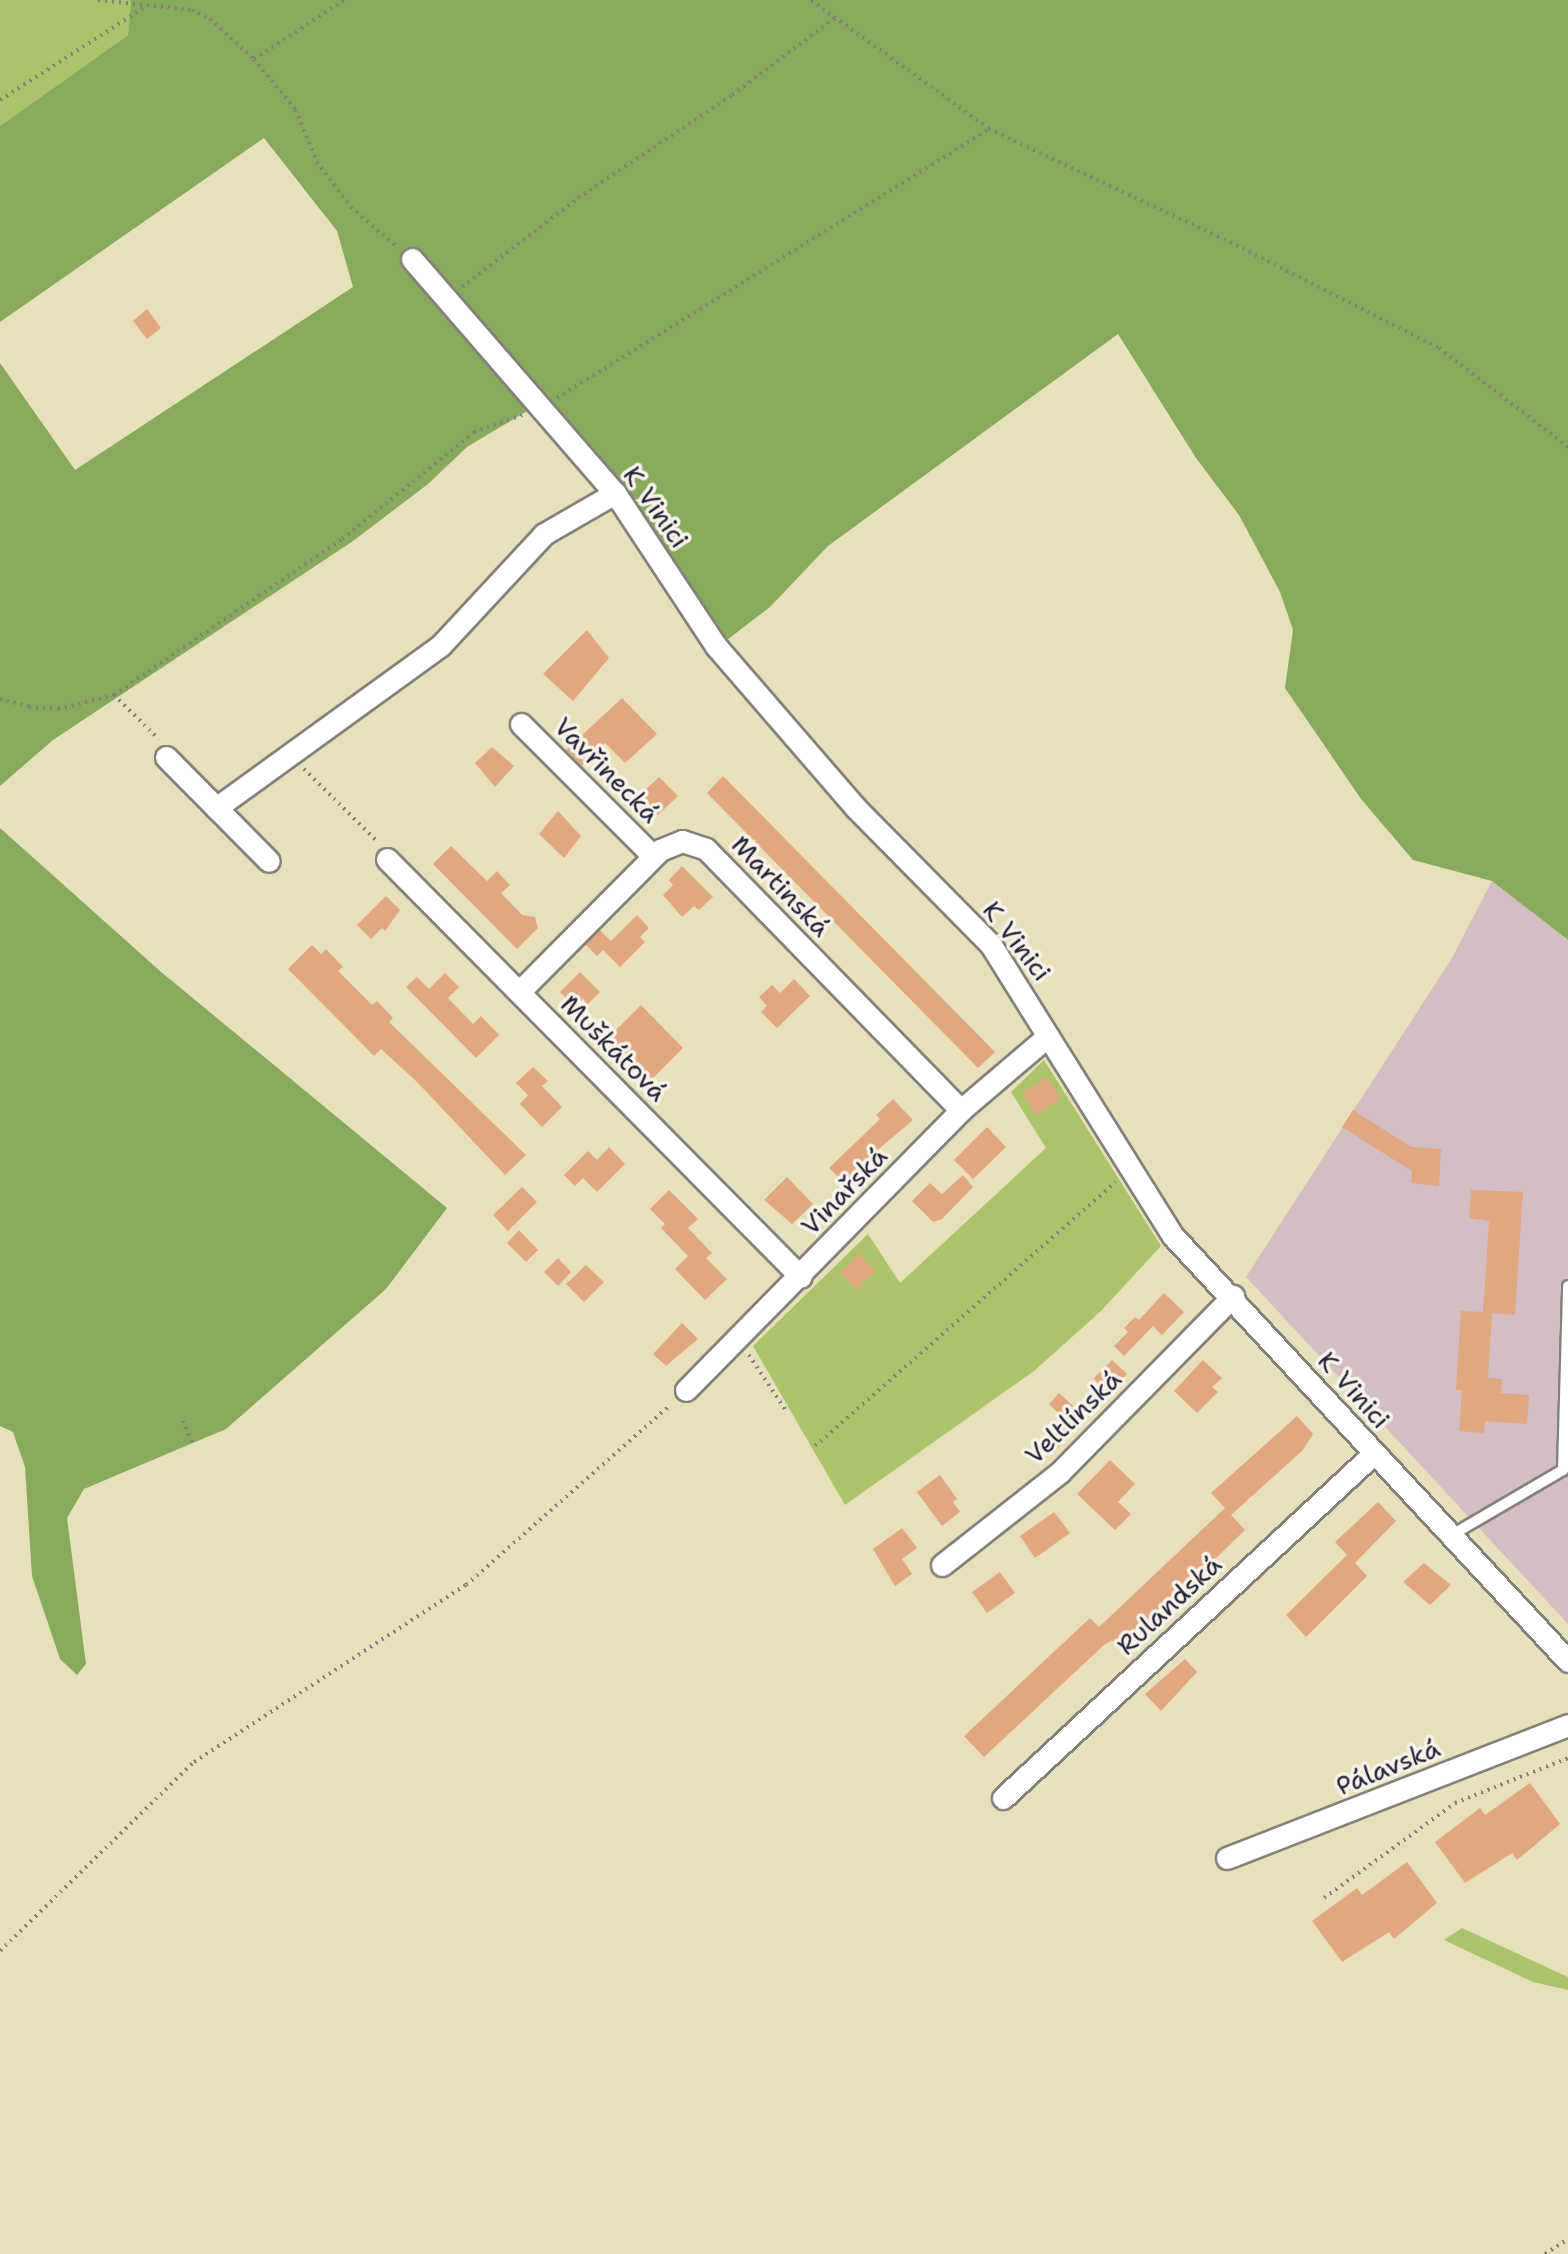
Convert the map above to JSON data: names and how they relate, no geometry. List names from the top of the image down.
{
  "streets": {
    "street": [
      "K Vinici",
      "Vavřinecká",
      "Martinská",
      "Muškátová",
      "Vinařská",
      "Veltlínská",
      "Rulandská",
      "Pálavská"
    ]
  },
  "crossings": [
    ["K Vinici", "Vinařská"],
    ["K Vinici", "Veltlínská"],
    ["K Vinici", "Rulandská"],
    ["Vavřinecká", "Martinská"],
    ["Martinská", "Muškátová"],
    ["Martinská", "Vinařská"],
    ["Muškátová", "Vinařská"]
  ]
}
